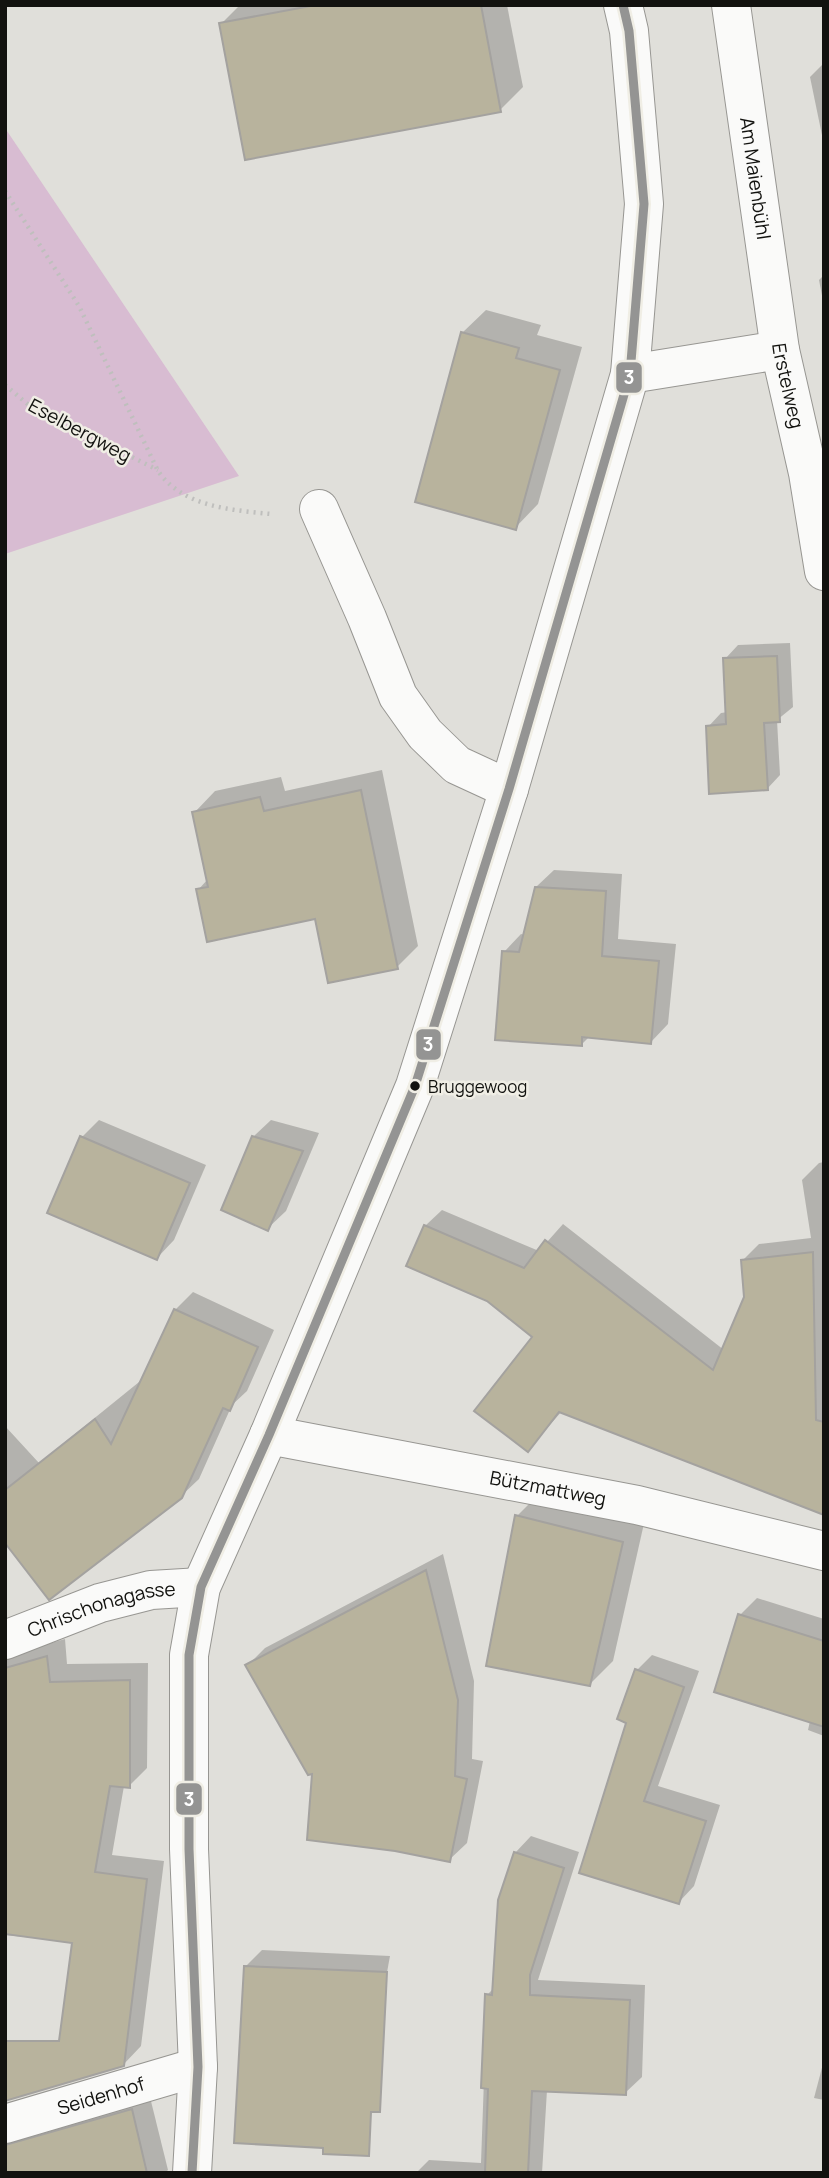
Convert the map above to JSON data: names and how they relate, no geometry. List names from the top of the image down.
{
  "streets": {
    "street": [
      "Am Maienbühl",
      "Erstelweg",
      "Bützmattweg",
      "Chrischonagasse",
      "Seidenhof"
    ],
    "path": ["Eselbergweg"]
  },
  "crossings": [
    ["Am Maienbühl", "Erstelweg"]
  ],
  "places": ["Bruggewoog"],
  "lines": ["transit line 3"]
}
